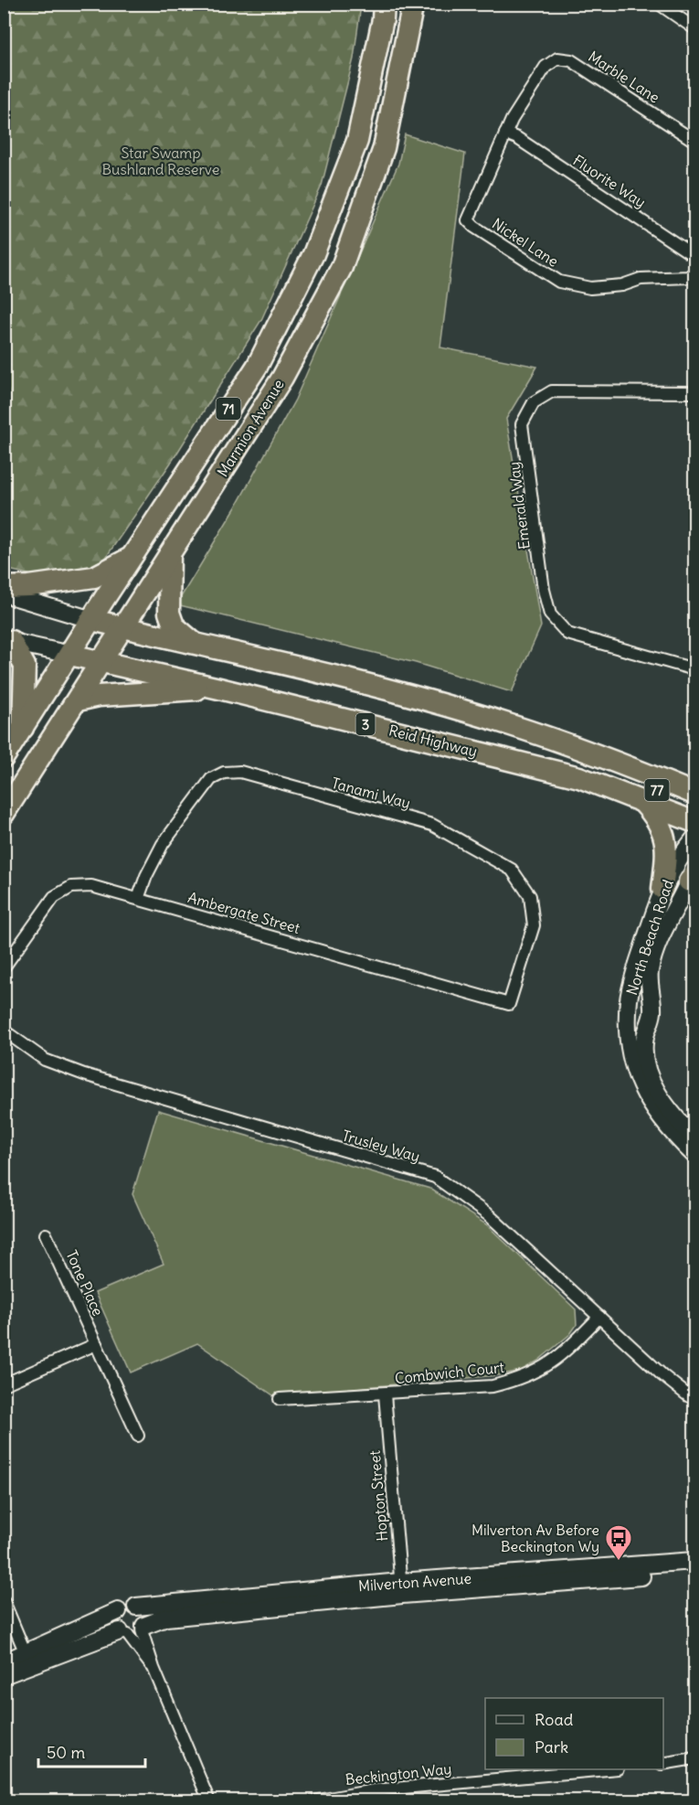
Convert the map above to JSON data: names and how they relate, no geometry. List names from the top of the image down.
{
  "streets": {
    "highway": [
      "71",
      "Marmion Avenue",
      "3",
      "Reid Highway",
      "77"
    ],
    "street": [
      "Marble Lane",
      "Fluorite Way",
      "Nickel Lane",
      "Emerald Way",
      "Tanami Way",
      "Ambergate Street",
      "North Beach Road",
      "Trusley Way",
      "Tone Place",
      "Combwich Court",
      "Hopton Street",
      "Milverton Avenue",
      "Beckington Way"
    ]
  },
  "crossings": [
    ["Marble Lane", "Fluorite Way"],
    ["Marble Lane", "Nickel Lane"],
    ["Fluorite Way", "Nickel Lane"],
    ["Marmion Avenue", "Reid Highway"],
    ["Tanami Way", "Ambergate Street"],
    ["Trusley Way", "Combwich Court"],
    ["Combwich Court", "Hopton Street"],
    ["Hopton Street", "Milverton Avenue"]
  ],
  "parks": ["Star Swamp Bushland Reserve"],
  "places": {
    "bus stop": ["Milverton Av Before Beckington Wy"]
  },
  "legend": ["Road", "Park"],
  "scale_bar": "50 m"
}
